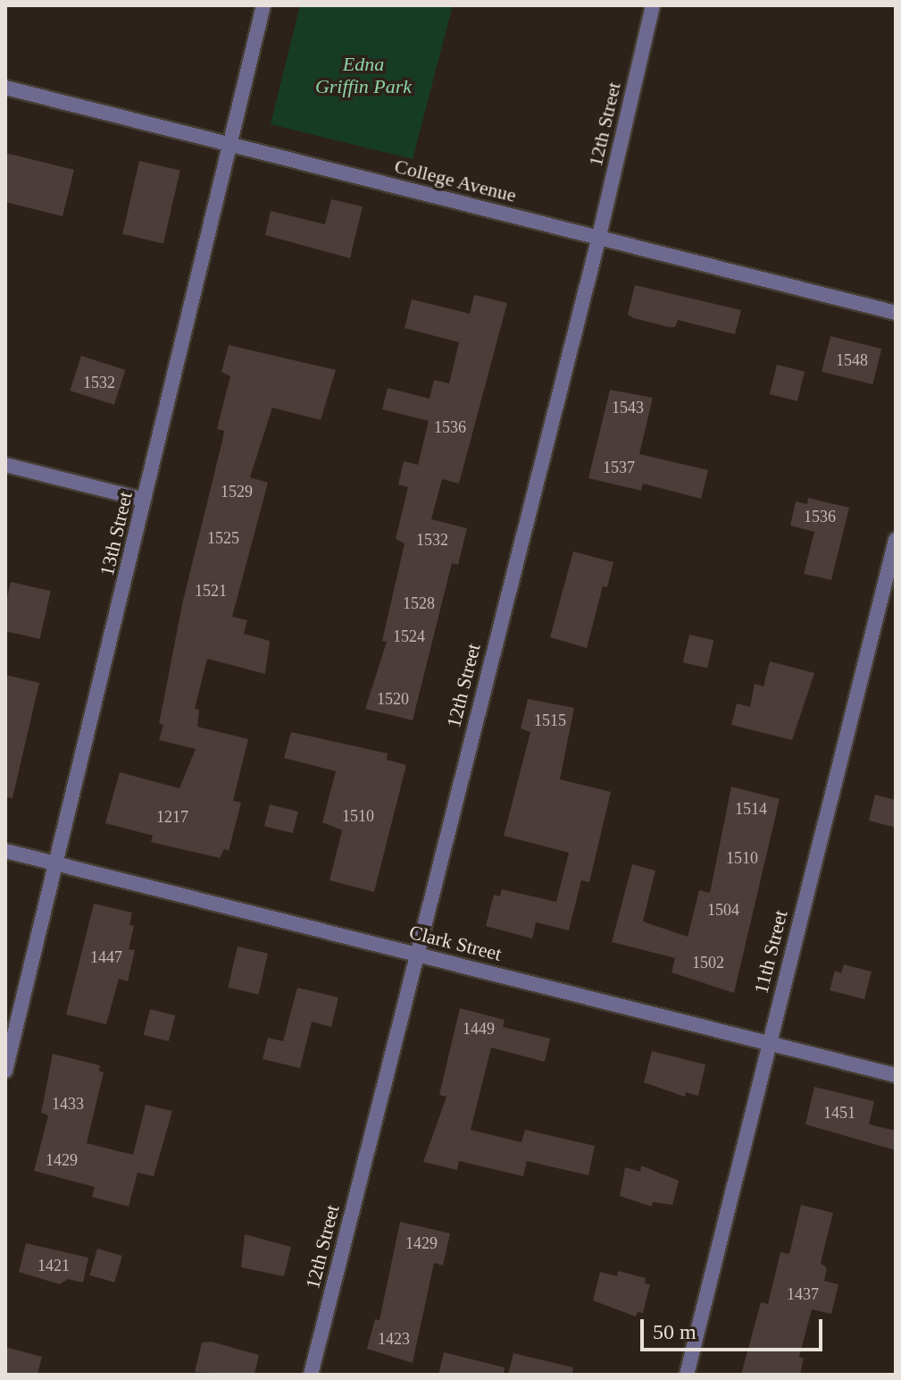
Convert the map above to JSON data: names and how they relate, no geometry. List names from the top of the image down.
{
  "streets": {
    "street": [
      "12th Street",
      "College Avenue",
      "13th Street",
      "Clark Street",
      "11th Street"
    ]
  },
  "crossings": [
    ["12th Street", "College Avenue"],
    ["12th Street", "Clark Street"],
    ["College Avenue", "13th Street"],
    ["13th Street", "Clark Street"],
    ["Clark Street", "11th Street"]
  ],
  "parks": ["Edna Griffin Park"],
  "house_numbers": [
    "1548",
    "1532",
    "1543",
    "1536",
    "1537",
    "1529",
    "1536",
    "1525",
    "1532",
    "1521",
    "1528",
    "1524",
    "1520",
    "1515",
    "1514",
    "1510",
    "1217",
    "1510",
    "1504",
    "1447",
    "1502",
    "1449",
    "1433",
    "1451",
    "1429",
    "1429",
    "1421",
    "1437",
    "1423"
  ],
  "scale_bar": "50 m"
}
